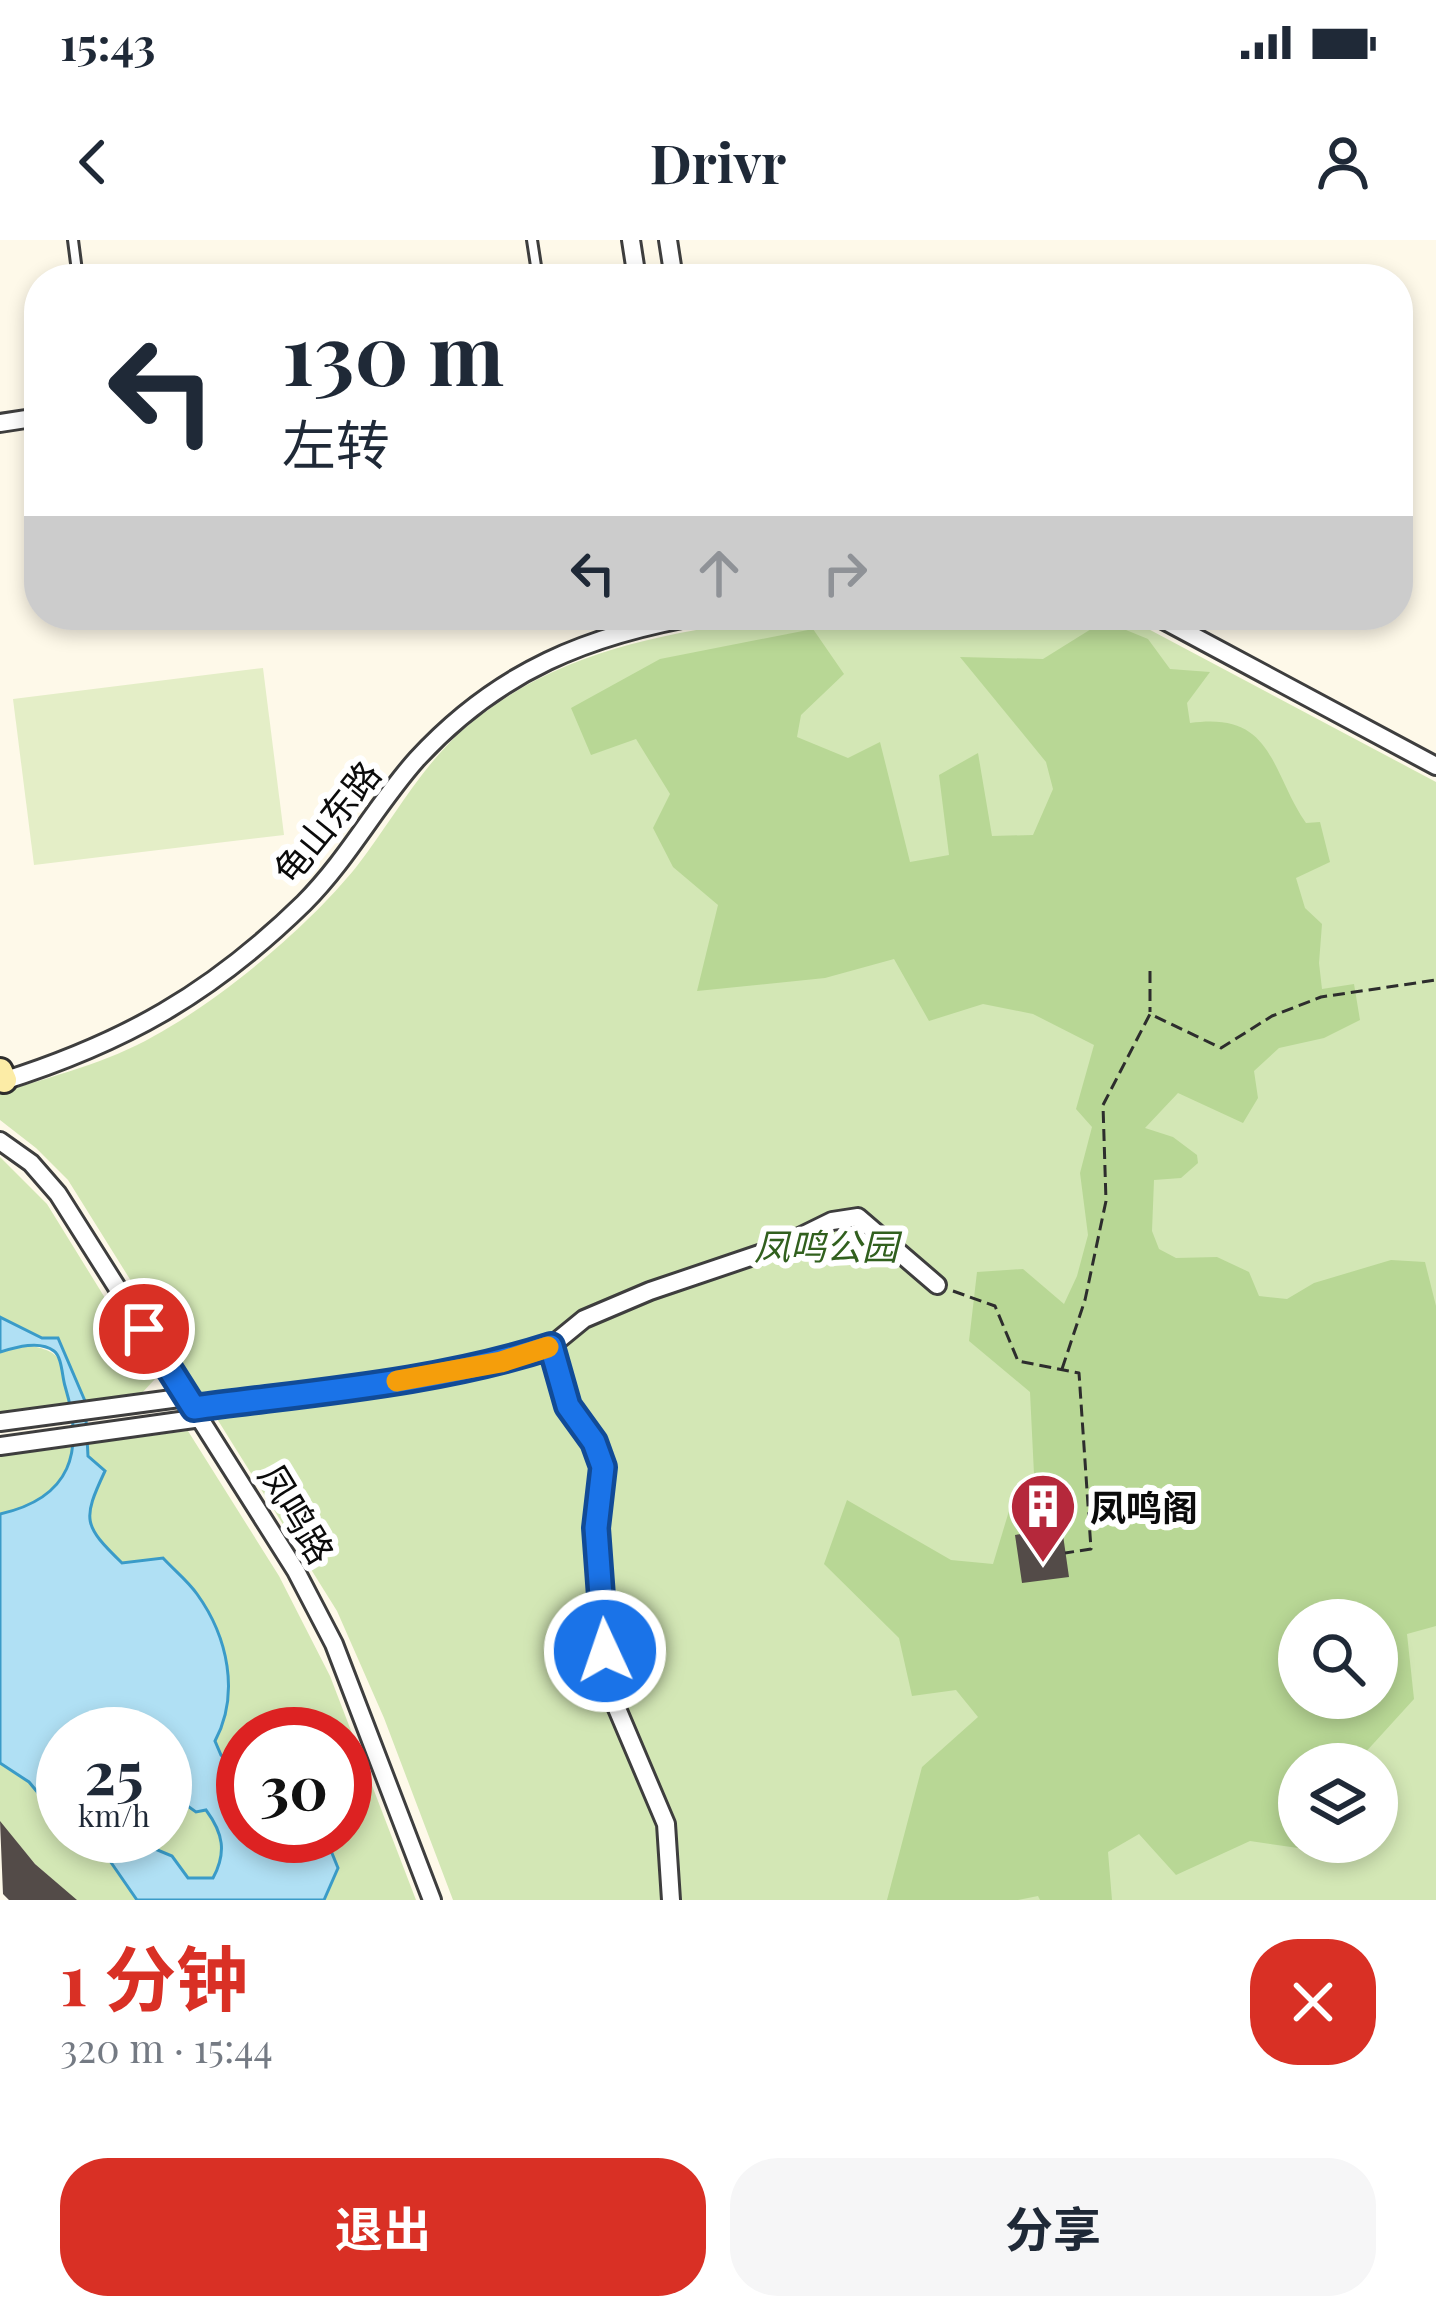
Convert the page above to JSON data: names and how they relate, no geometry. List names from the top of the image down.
{
  "streets": {
    "street": ["龟山东路", "凤鸣路"]
  },
  "parks": ["凤鸣公园"],
  "places": {
    "building": ["凤鸣阁"]
  },
  "page": {
    "status": "15:43",
    "header": "Drivr",
    "turn": ["130 m", "左转"],
    "speed": "25 km/h",
    "limit": "30",
    "heading": ["1 分钟", "320 m · 15:44"],
    "buttons": ["退出", "分享"]
  }
}
